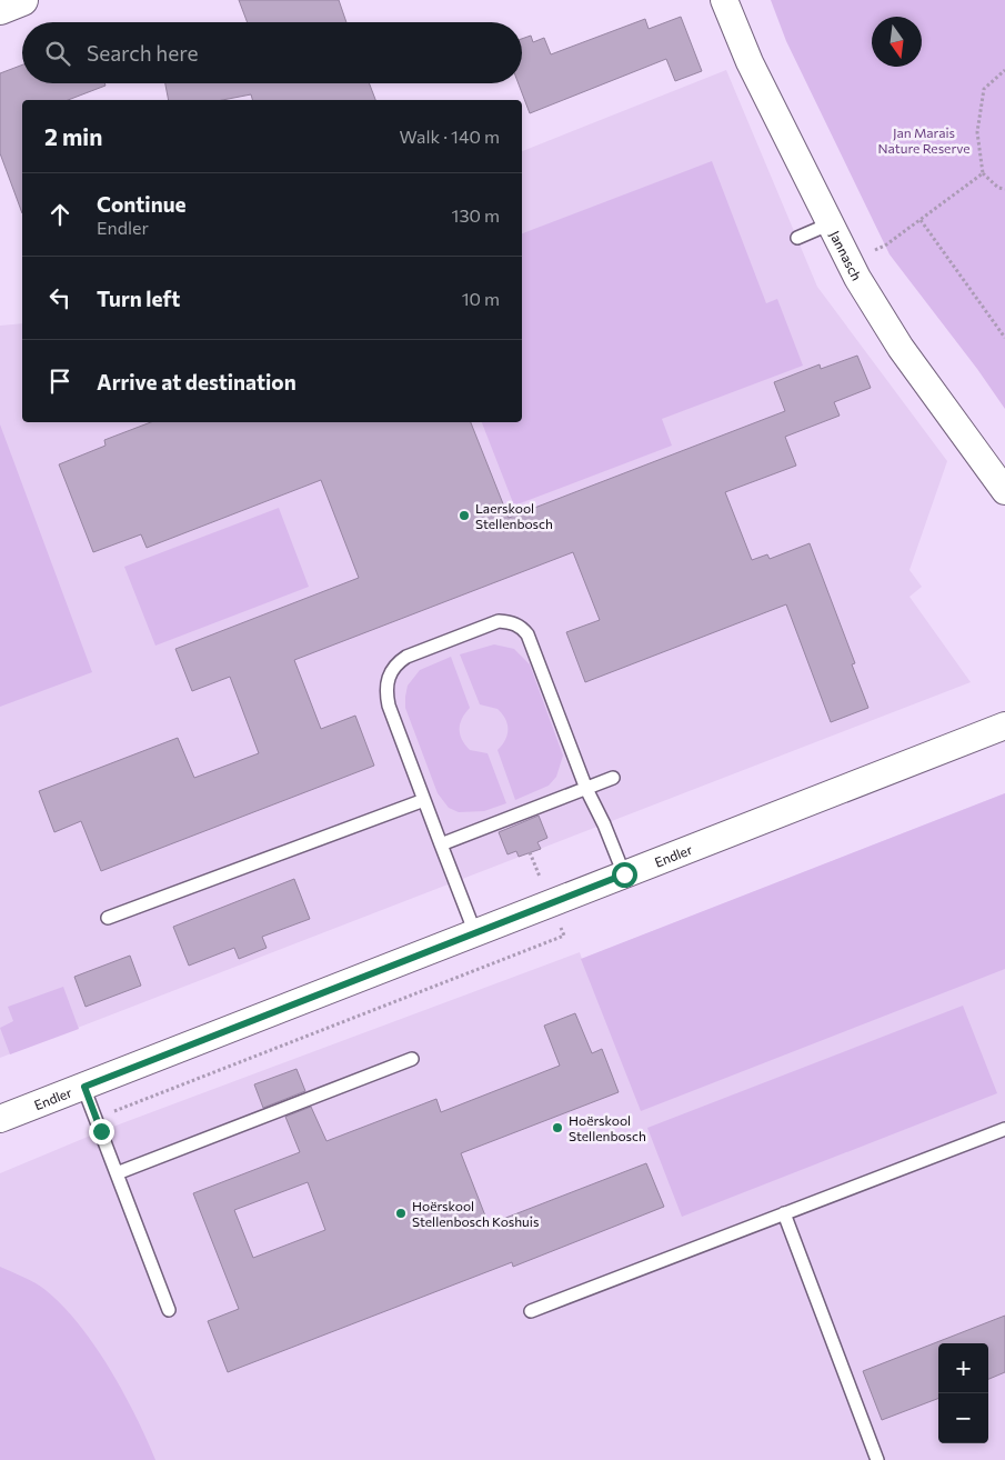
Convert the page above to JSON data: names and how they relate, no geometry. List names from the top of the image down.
{
  "streets": {
    "street": ["Jannasch", "Endler"]
  },
  "parks": ["Jan Marais Nature Reserve"],
  "places": ["Laerskool Stellenbosch", "Hoërskool Stellenbosch", "Hoërskool Stellenbosch Koshuis"],
  "north": "bottom",
  "page": {
    "search": "Search here",
    "heading": ["2 min", "Walk · 140 m"],
    "list": [
      ["Continue", "Endler", "130 m"],
      ["Turn left", "10 m"],
      "Arrive at destination"
    ],
    "map_buttons": ["+", "−"]
  }
}
